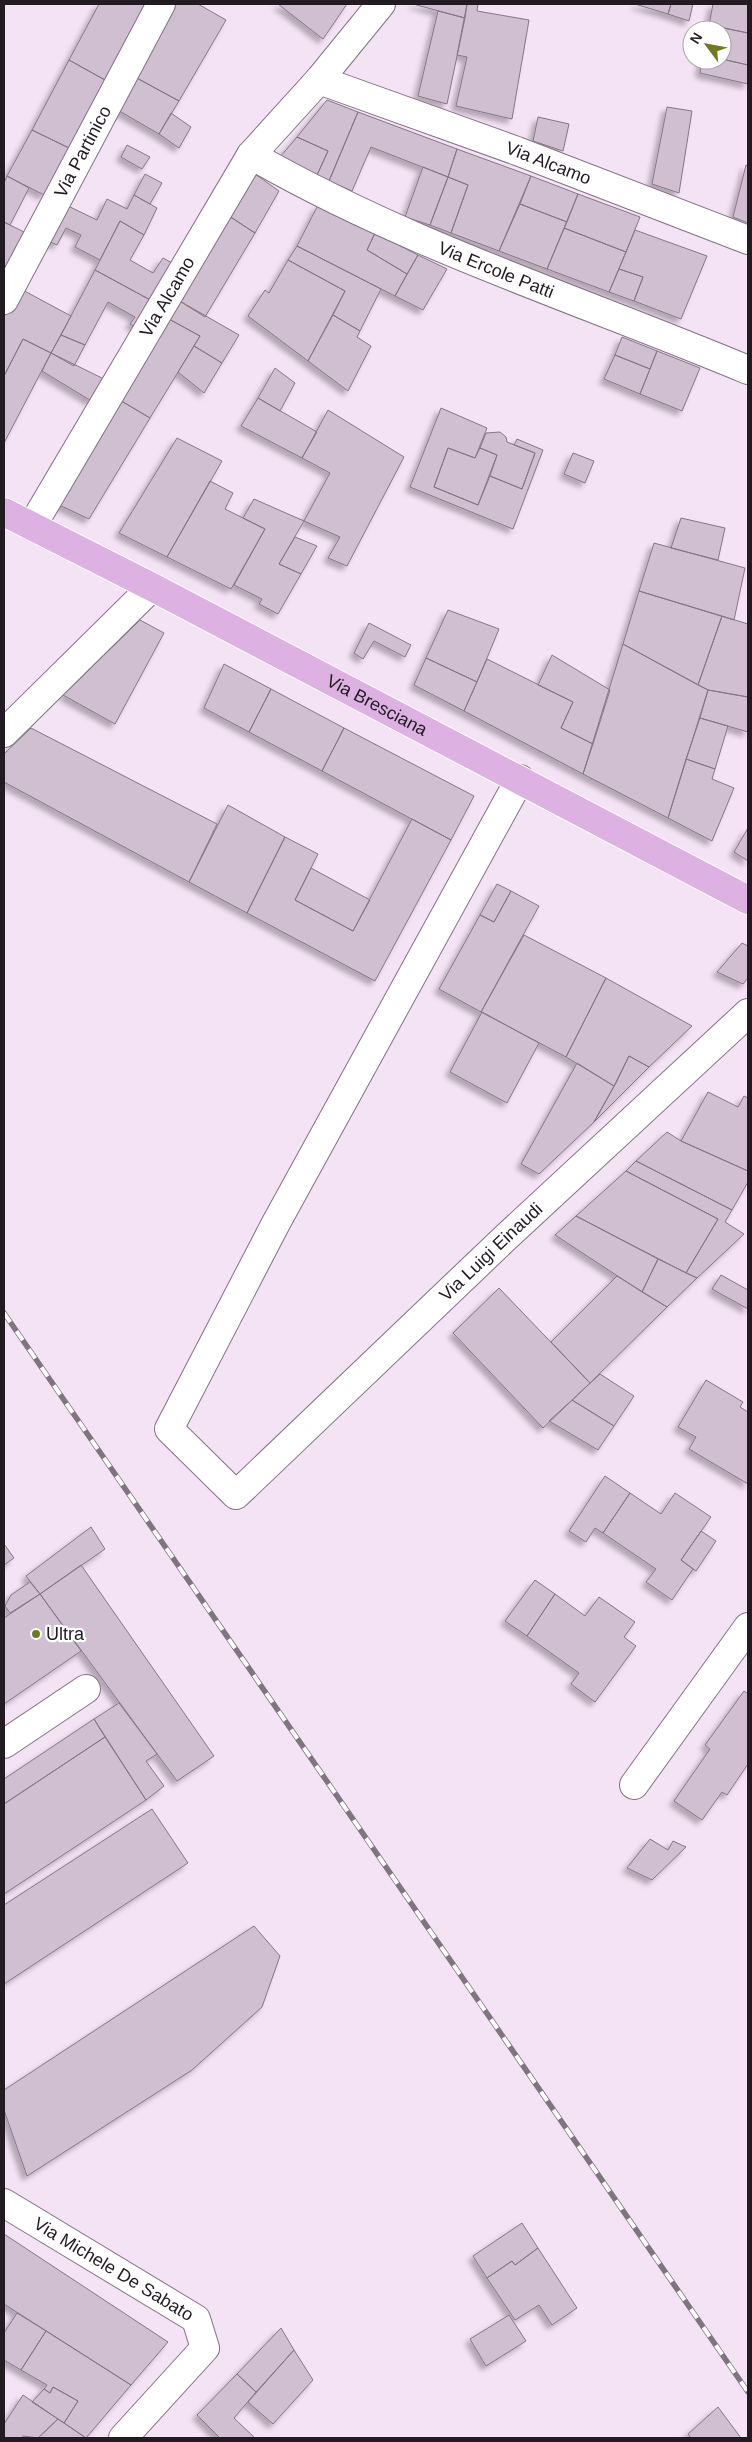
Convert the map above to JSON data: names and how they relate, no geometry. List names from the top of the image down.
{
  "streets": {
    "main road": ["Via Bresciana"],
    "street": [
      "Via Partinico",
      "Via Alcamo",
      "Via Ercole Patti",
      "Via Luigi Einaudi",
      "Via Michele De Sabato"
    ]
  },
  "crossings": [
    ["Via Alcamo", "Via Ercole Patti"],
    ["Via Alcamo", "Via Bresciana"],
    ["Via Bresciana", "Via Luigi Einaudi"]
  ],
  "places": ["Ultra"],
  "north": "top left"
}
